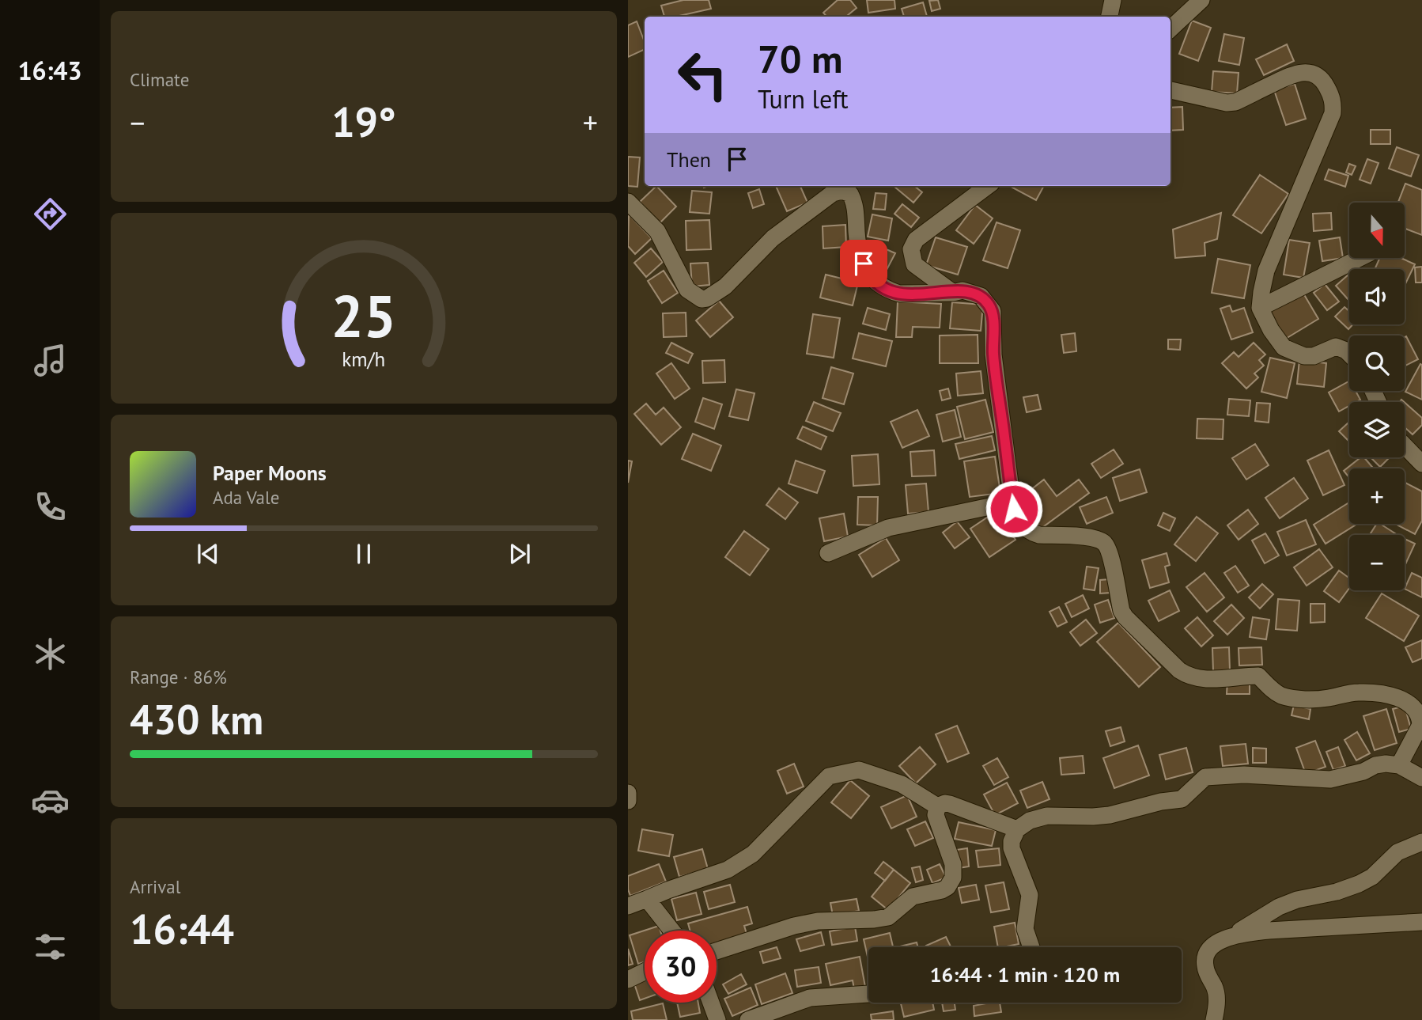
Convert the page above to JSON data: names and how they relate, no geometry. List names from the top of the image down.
{
  "north": "bottom",
  "page": {
    "tabs": "16:43",
    "tile": [
      "Climate",
      ["Range · 86%", "430 km"],
      ["Arrival", "16:44"]
    ],
    "turn": ["70 m", "Turn left"],
    "heat": ["−", "19°", "+"],
    "then": "Then",
    "map_buttons": ["+", "−"],
    "song": ["Paper Moons", "Ada Vale"],
    "limit": "30",
    "trip": "16:44 · 1 min · 120 m",
    "gauge": ["25", "km/h"]
  }
}
